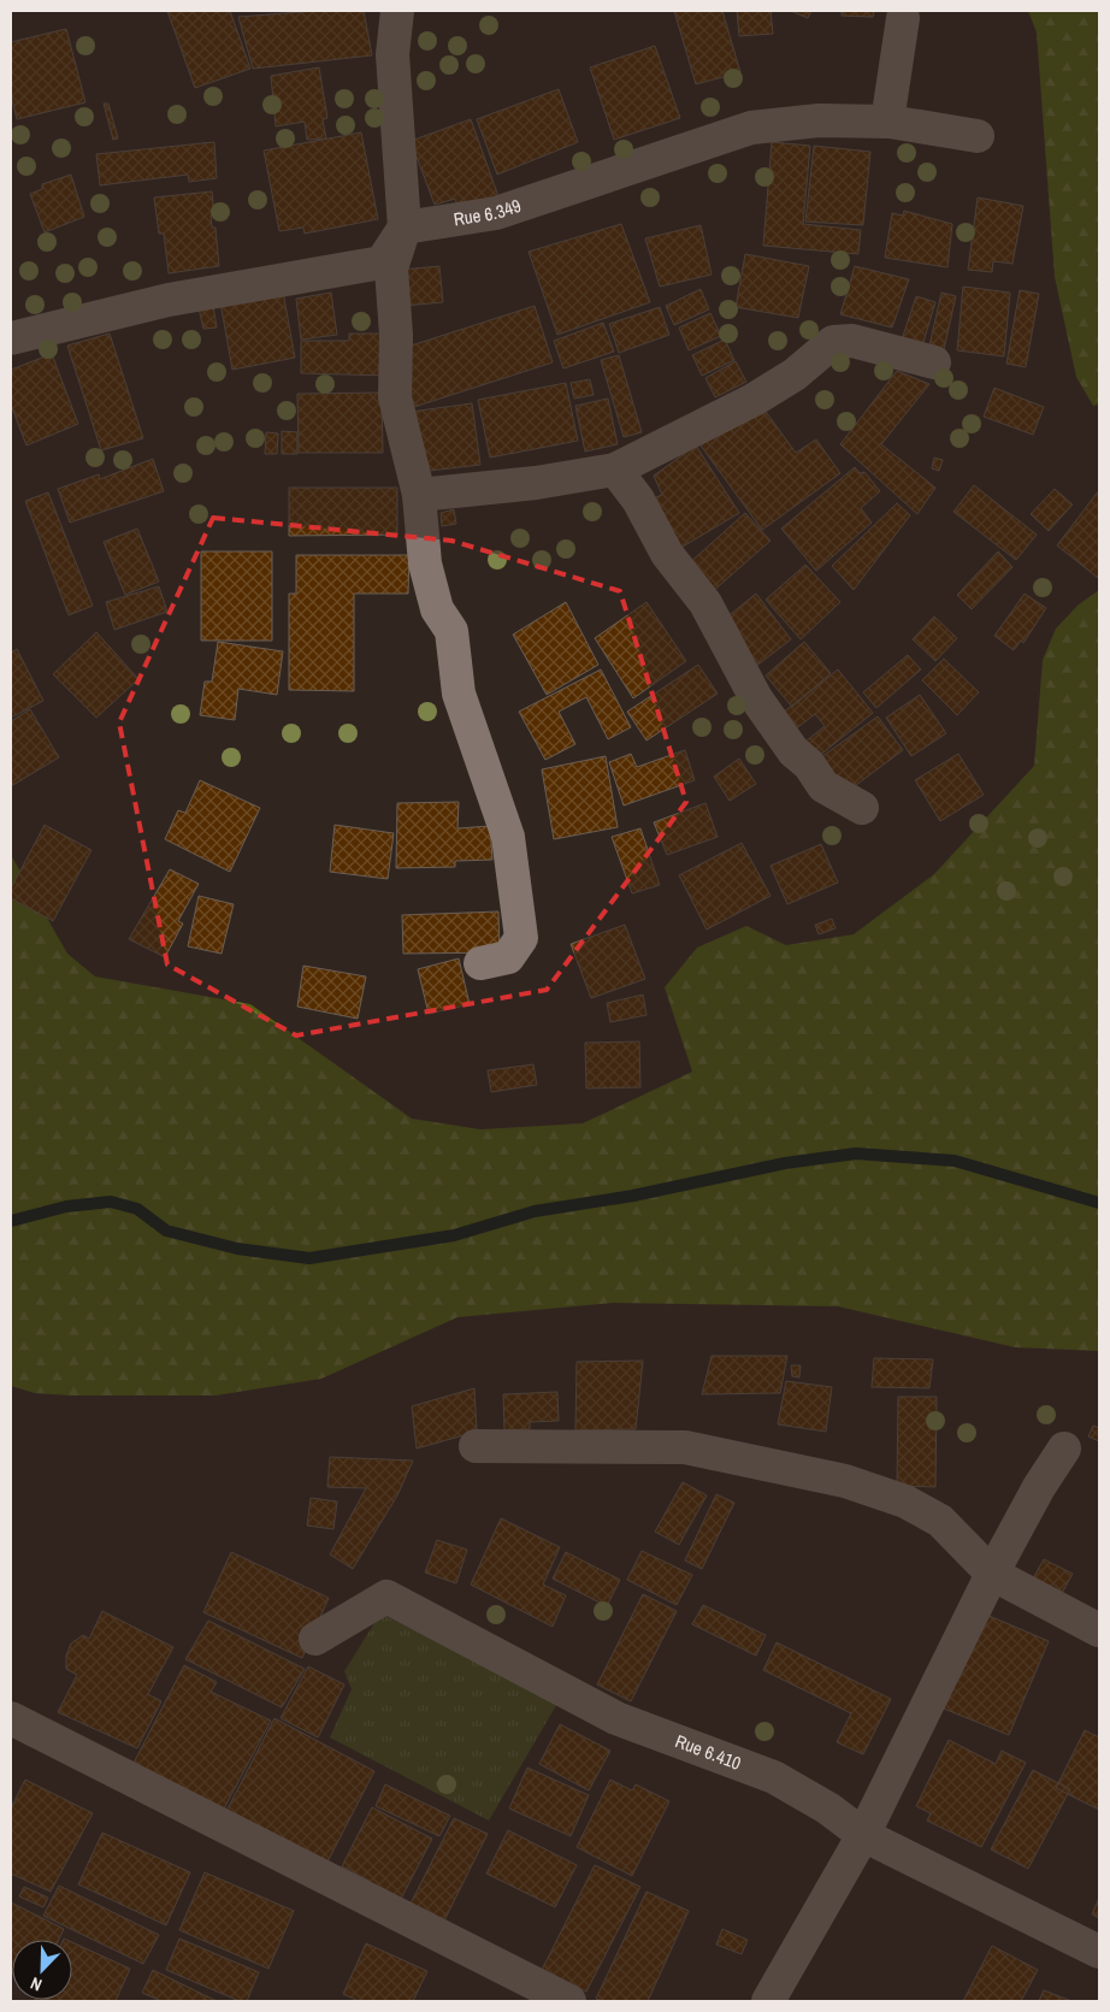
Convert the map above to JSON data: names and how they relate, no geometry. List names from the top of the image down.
{
  "streets": {
    "street": ["Rue 6.349", "Rue 6.410"]
  },
  "north": "bottom left"
}
